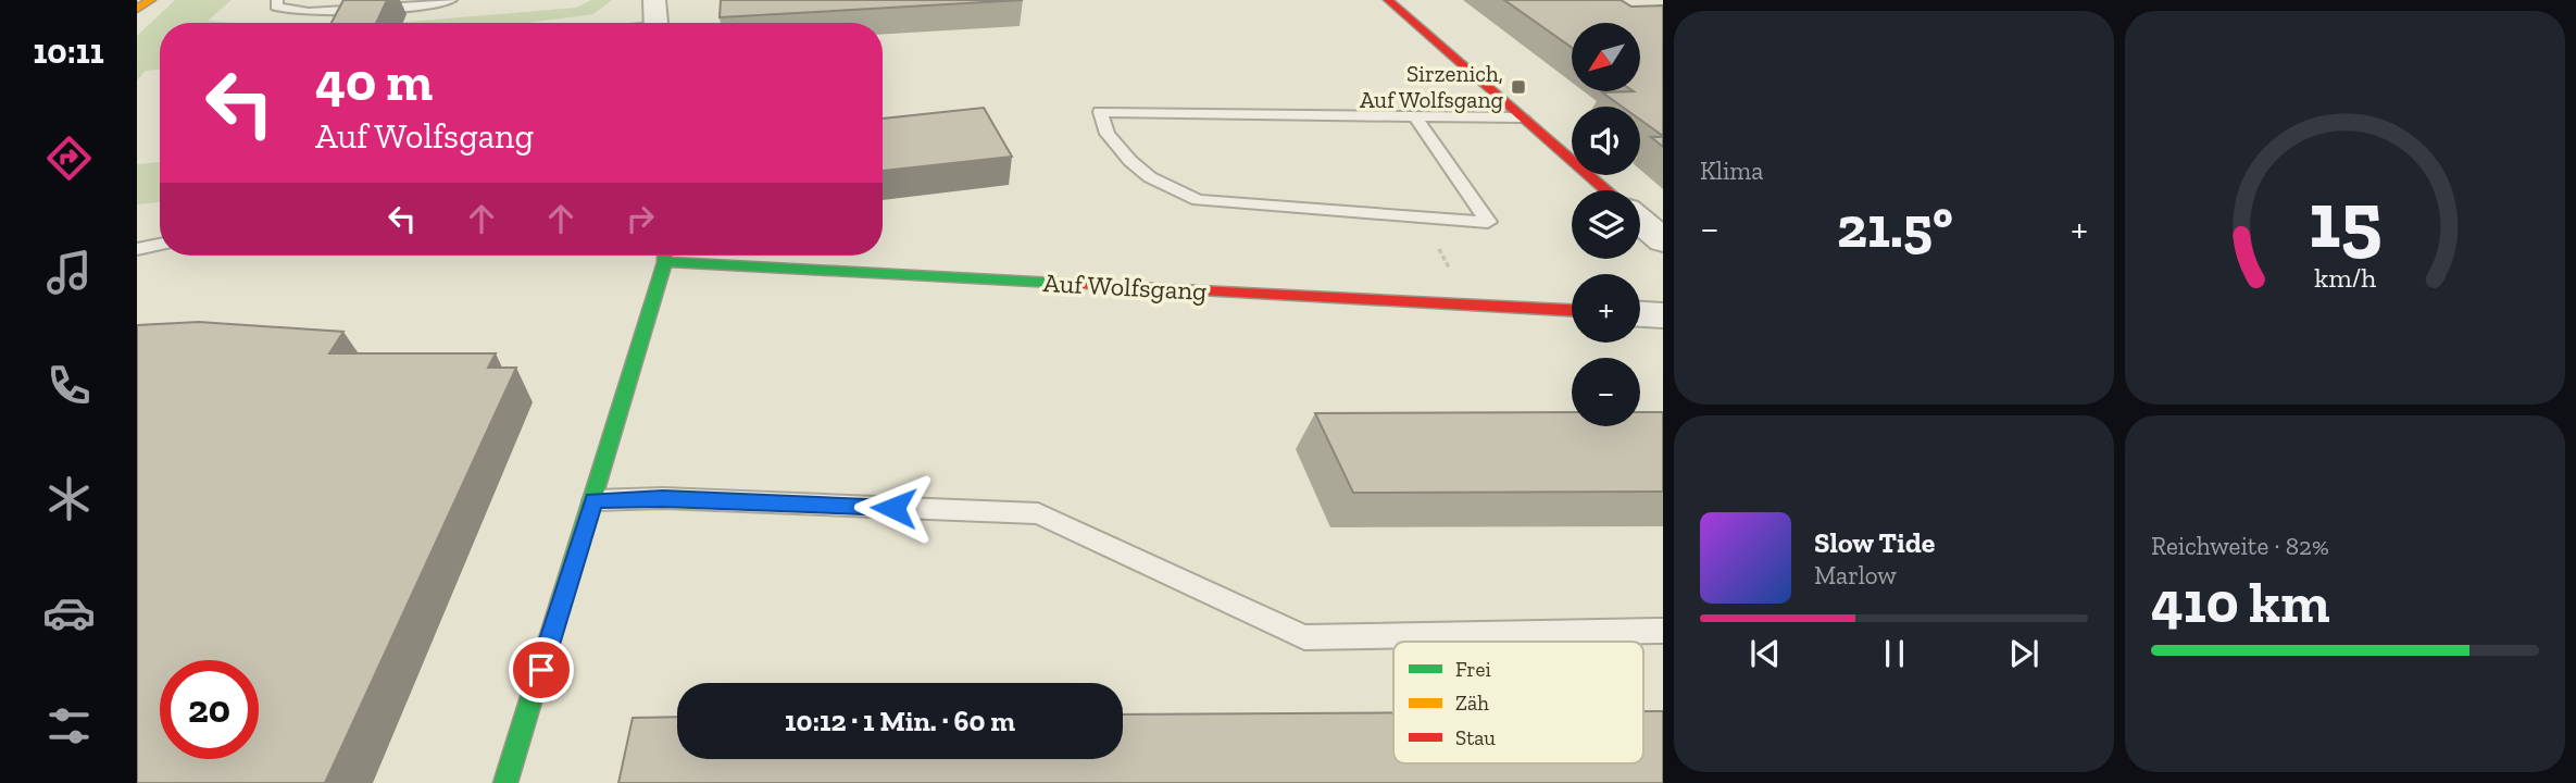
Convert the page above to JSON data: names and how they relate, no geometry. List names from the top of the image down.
{
  "streets": {
    "main road": ["Auf Wolfsgang"]
  },
  "places": {
    "transit": ["Sirzenich, Auf Wolfsgang"]
  },
  "legend": ["Frei", "Zäh", "Stau"],
  "north": "bottom left",
  "page": {
    "tabs": "10:11",
    "tile": [
      "Klima",
      ["Reichweite · 82%", "410 km"]
    ],
    "map_buttons": ["+", "−"],
    "turn": ["40 m", "Auf Wolfsgang"],
    "heat": ["−", "21.5°", "+"],
    "song": ["Slow Tide", "Marlow"],
    "limit": "20",
    "trip": "10:12 · 1 Min. · 60 m",
    "gauge": ["15", "km/h"]
  }
}
